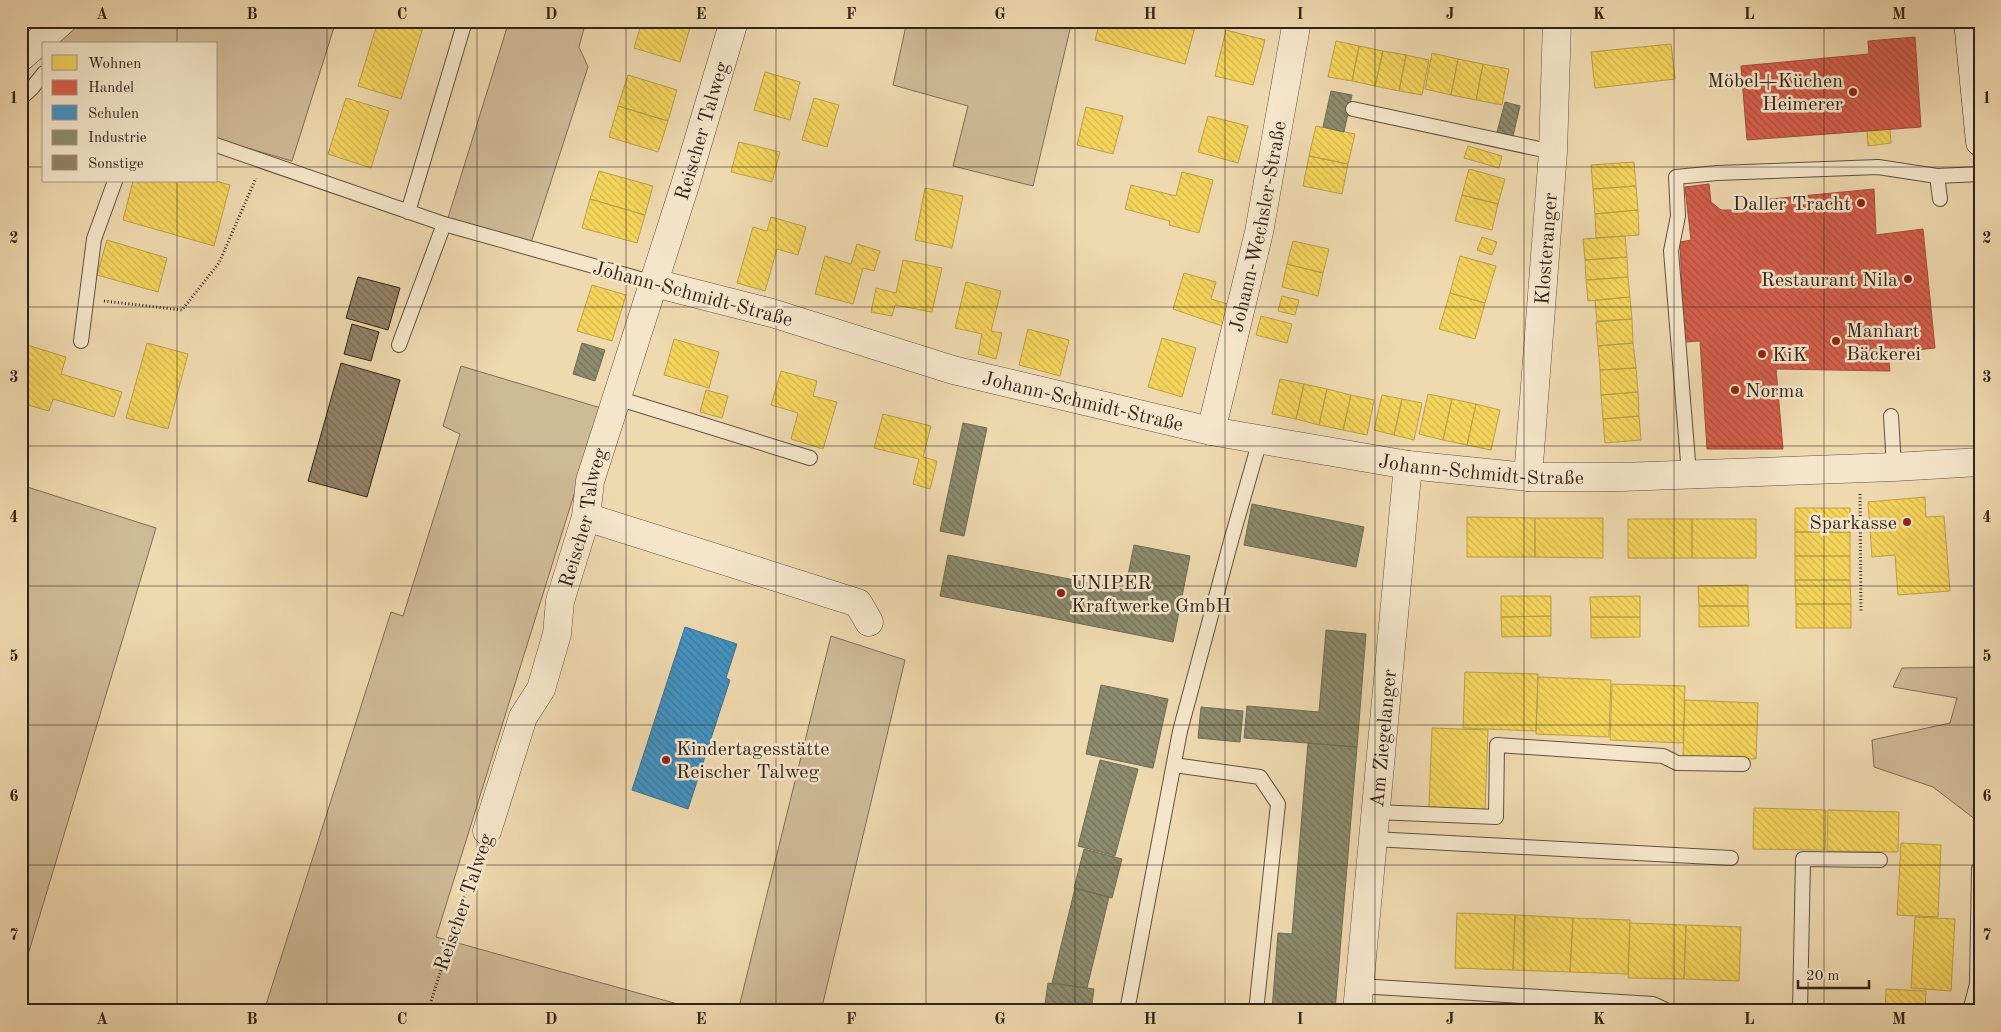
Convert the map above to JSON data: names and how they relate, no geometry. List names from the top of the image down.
{
  "streets": {
    "street": [
      "Reischer Talweg",
      "Johann-Wechsler-Straße",
      "Klosteranger",
      "Johann-Schmidt-Straße",
      "Am Ziegelanger"
    ]
  },
  "crossings": [
    ["Reischer Talweg", "Johann-Schmidt-Straße"],
    ["Johann-Wechsler-Straße", "Johann-Schmidt-Straße"],
    ["Klosteranger", "Johann-Schmidt-Straße"],
    ["Johann-Schmidt-Straße", "Am Ziegelanger"]
  ],
  "places": [
    "Möbel+Küchen Heimerer",
    "Daller Tracht",
    "Restaurant Nila",
    "Manhart Bäckerei",
    "KiK",
    "Norma",
    "Sparkasse",
    "UNIPER Kraftwerke GmbH",
    "Kindertagesstätte Reischer Talweg"
  ],
  "legend": [
    "Wohnen",
    "Handel",
    "Schulen",
    "Industrie",
    "Sonstige"
  ],
  "scale_bar": "20 m",
  "grid": {
    "columns": [
      "A",
      "B",
      "C",
      "D",
      "E",
      "F",
      "G",
      "H",
      "I",
      "J",
      "K",
      "L",
      "M"
    ],
    "rows": [
      "1",
      "2",
      "3",
      "4",
      "5",
      "6",
      "7"
    ]
  }
}
